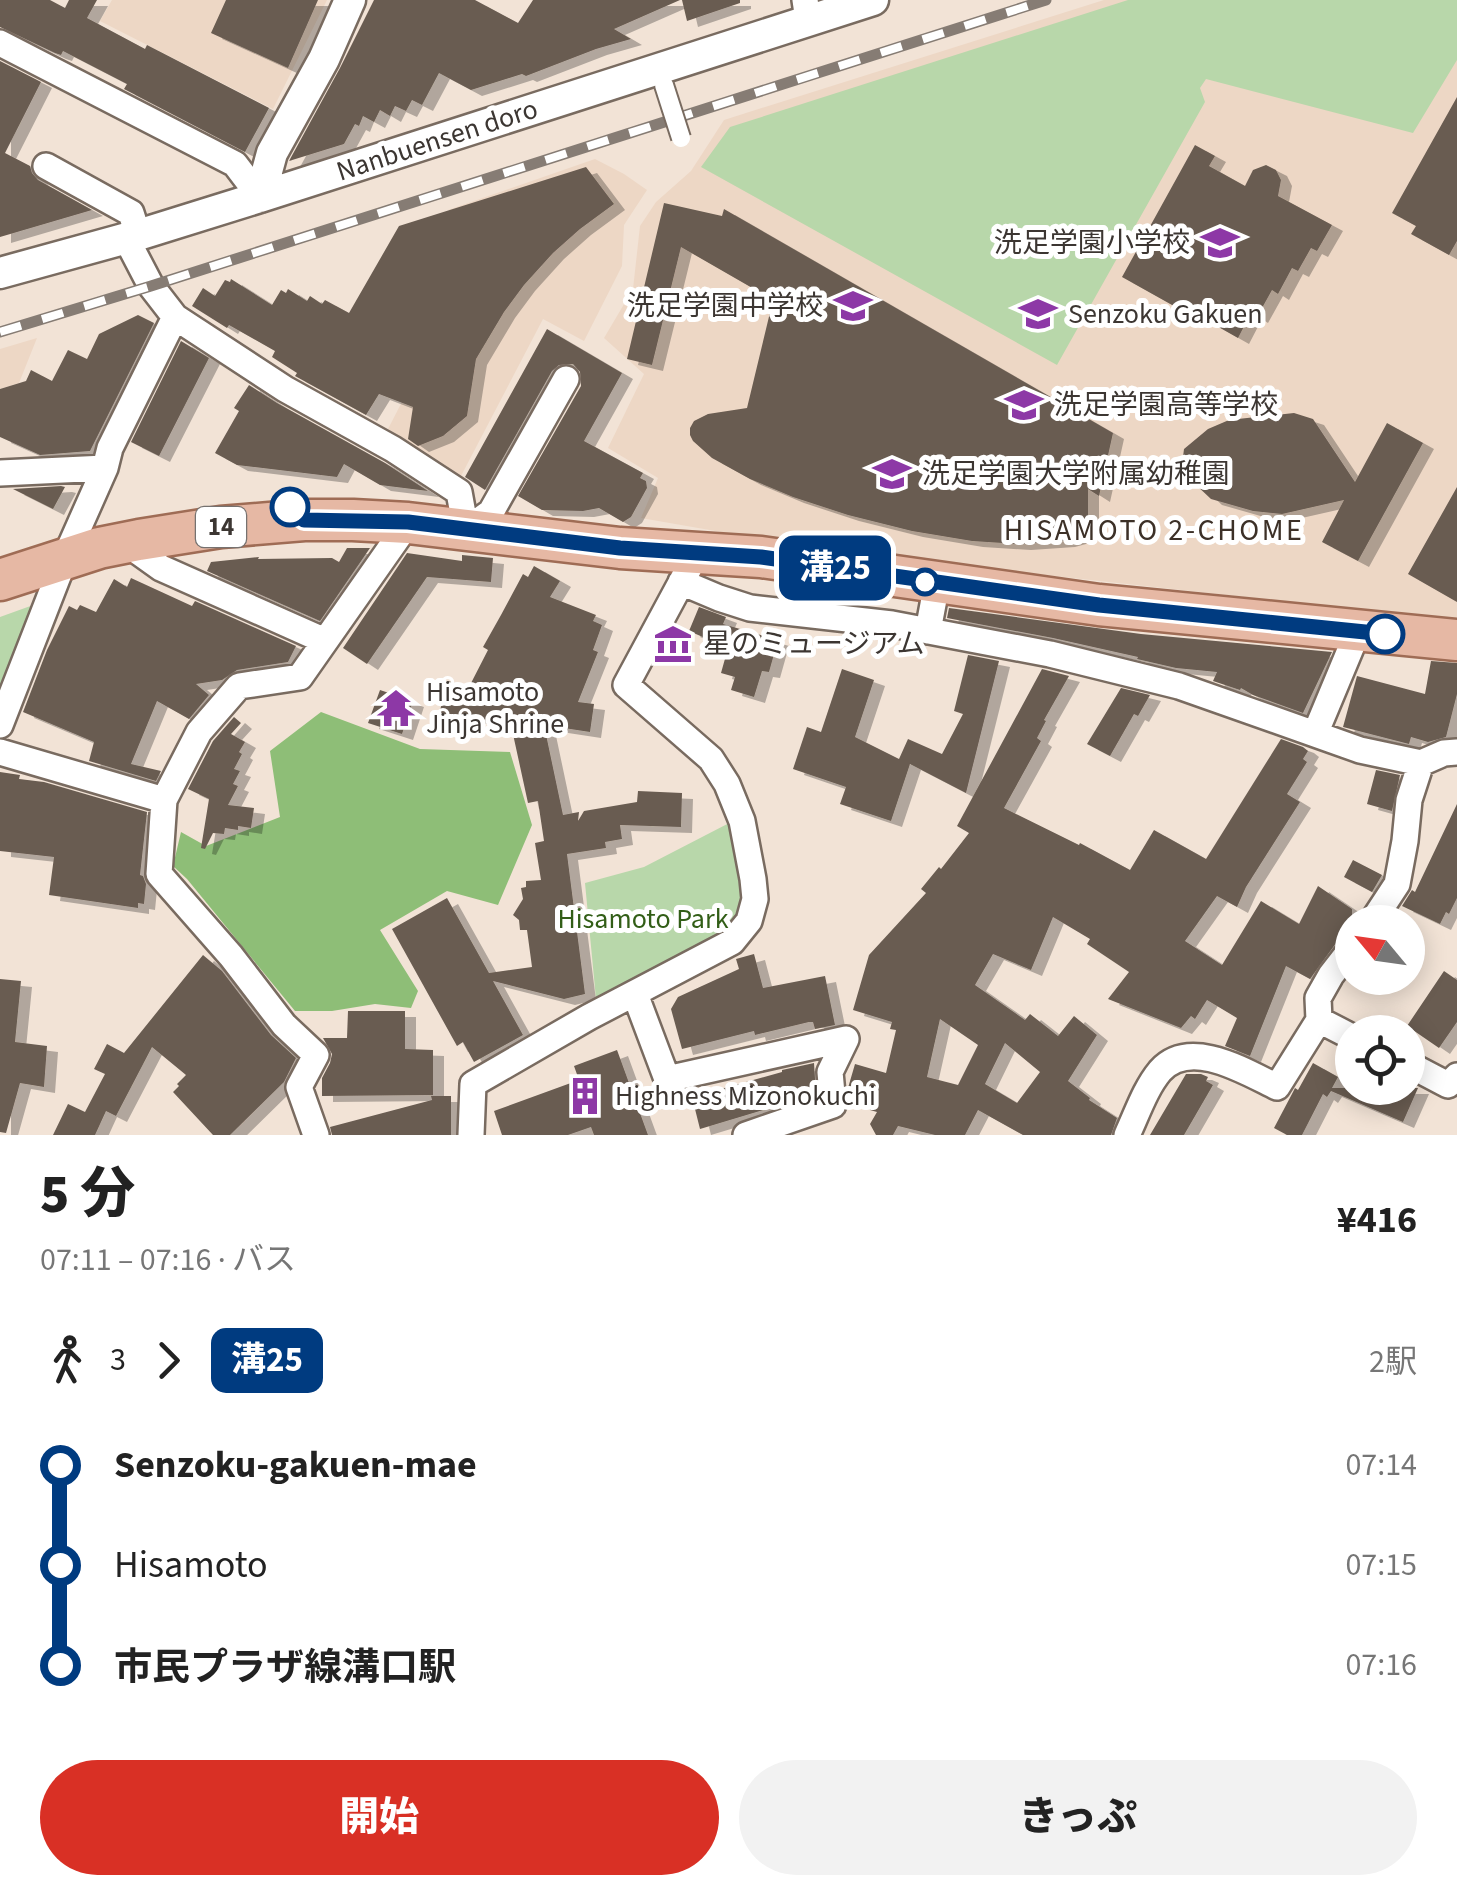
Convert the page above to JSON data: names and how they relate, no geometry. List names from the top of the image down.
{
  "streets": {
    "main road": ["14"],
    "street": ["Nanbuensen doro"]
  },
  "districts": ["HISAMOTO 2-CHOME"],
  "parks": ["Hisamoto Park"],
  "places": {
    "school or university": [
      "洗足学園小学校",
      "洗足学園中学校",
      "Senzoku Gakuen",
      "洗足学園高等学校",
      "洗足学園大学附属幼稚園"
    ],
    "museum": ["星のミュージアム"],
    "temple": ["Hisamoto Jinja Shrine"],
    "building": ["Highness Mizonokuchi"]
  },
  "lines": ["bus line 溝25"],
  "north": "top left",
  "page": {
    "on_map": "溝25",
    "heading": ["5 分", "07:11 – 07:16 · バス", "¥416"],
    "legs": ["3", "溝25", "2駅"],
    "list": [
      {
        "name": "Senzoku-gakuen-mae",
        "value": "07:14"
      },
      {
        "name": "Hisamoto",
        "value": "07:15"
      },
      {
        "name": "市民プラザ線溝口駅",
        "value": "07:16"
      }
    ],
    "buttons": ["開始", "きっぷ"]
  }
}
